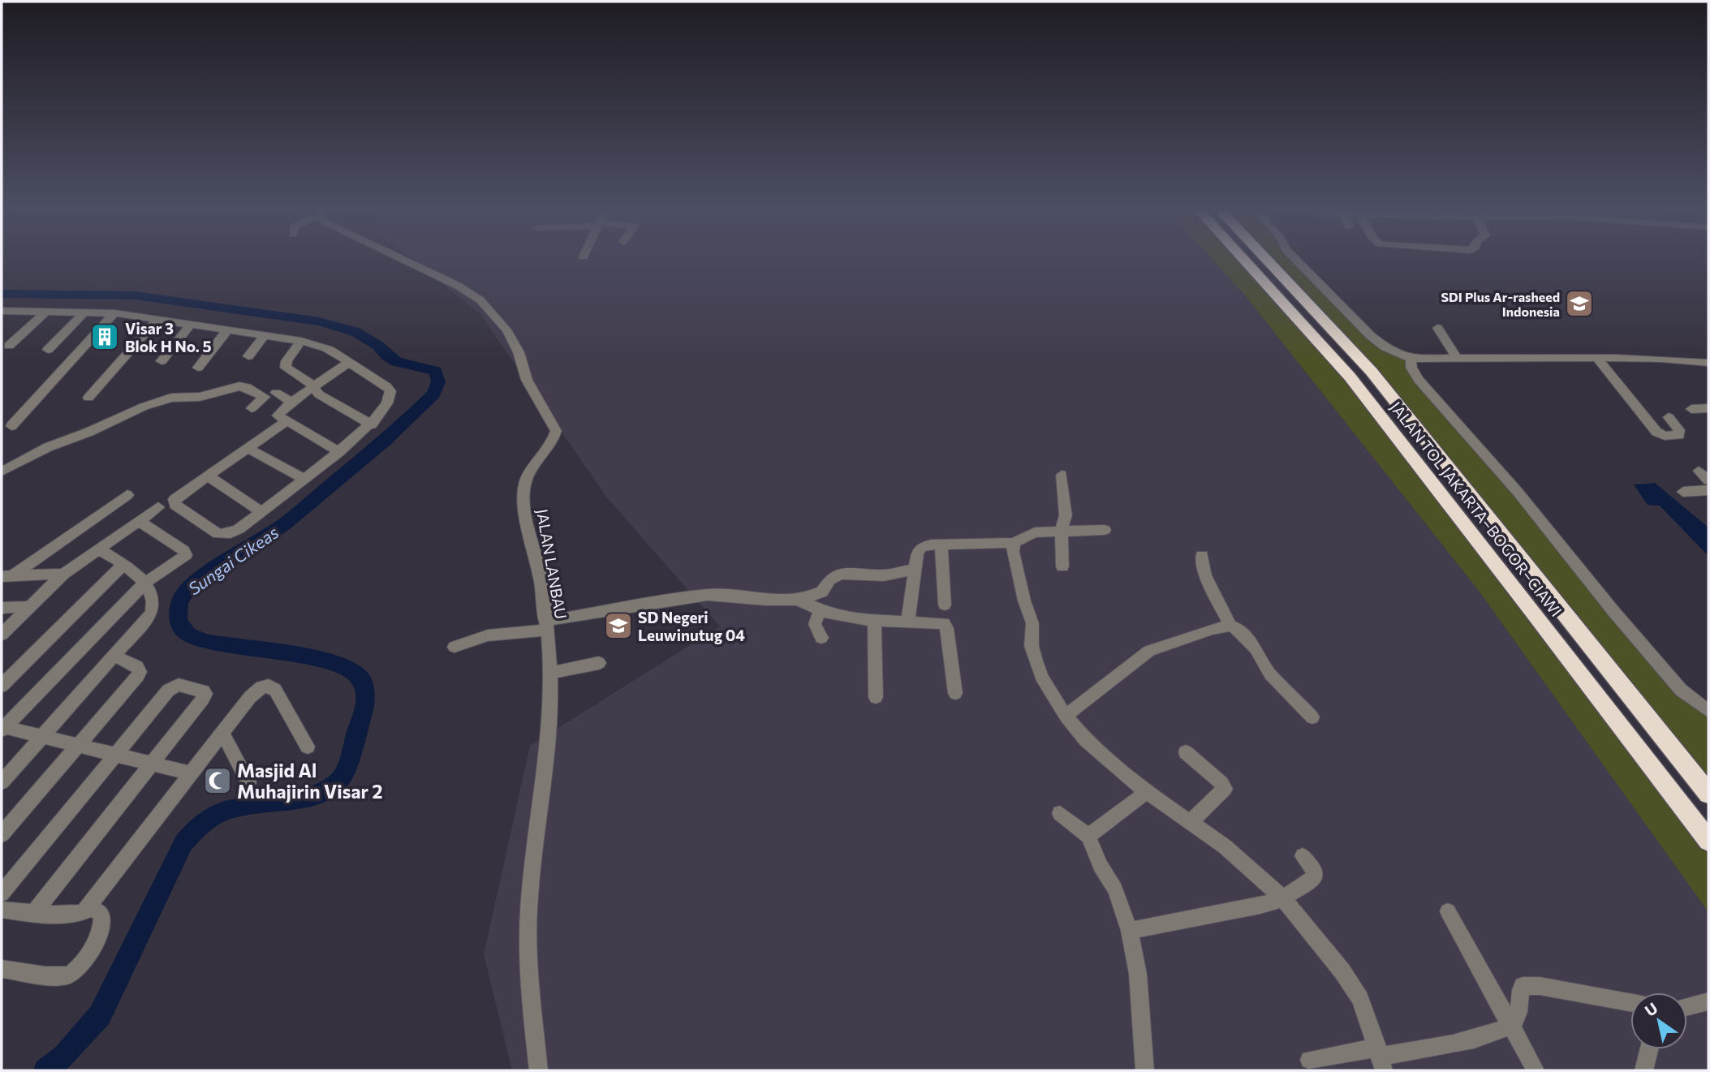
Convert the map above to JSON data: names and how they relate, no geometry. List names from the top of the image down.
{
  "streets": {
    "highway": ["JALAN TOL JAKARTA–BOGOR–CIAWI"],
    "street": ["JALAN LANBAU"]
  },
  "water": ["Sungai Cikeas"],
  "places": {
    "school or university": ["SDI Plus Ar-rasheed Indonesia", "SD Negeri Leuwinutug 04"],
    "building": ["Visar 3 Blok H No. 5"],
    "mosque": ["Masjid Al Muhajirin Visar 2"]
  },
  "north": "top left"
}
